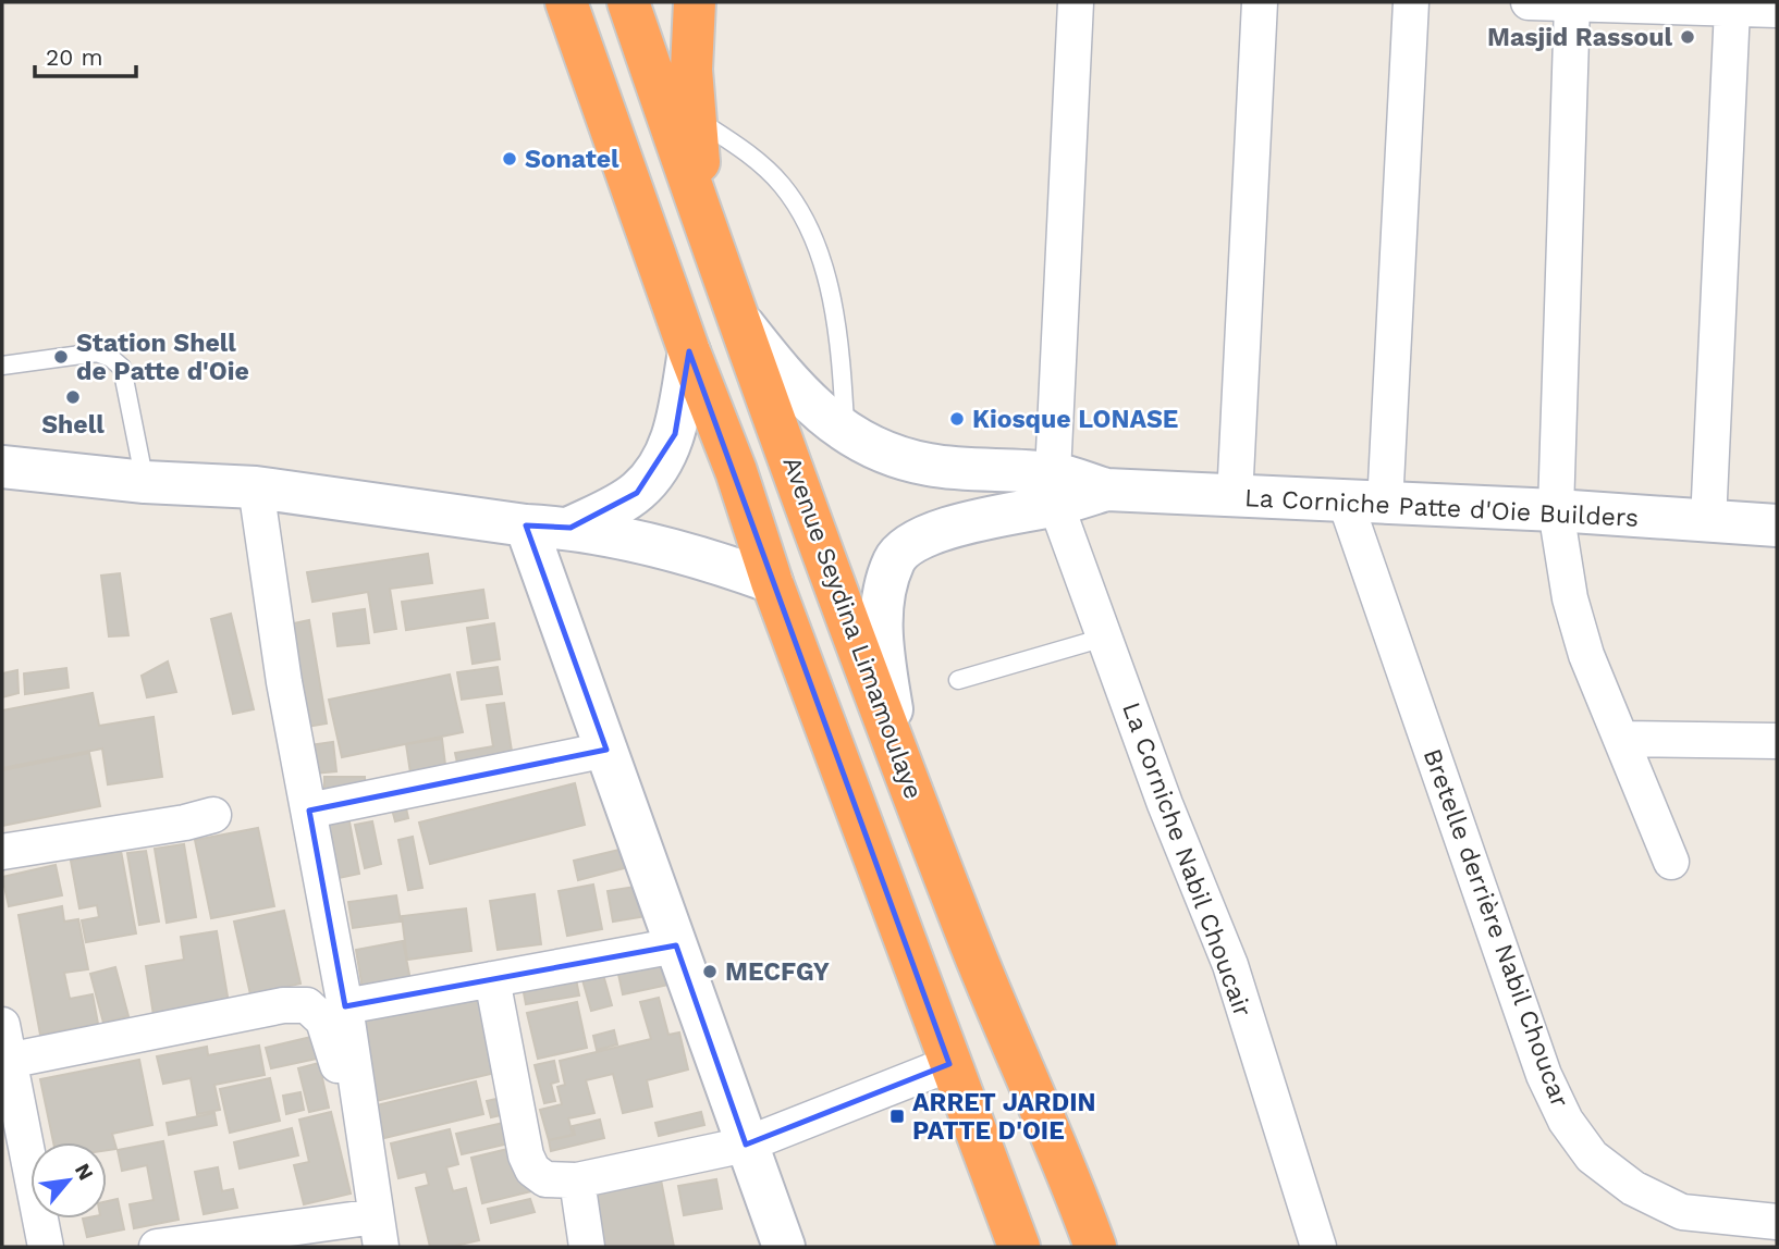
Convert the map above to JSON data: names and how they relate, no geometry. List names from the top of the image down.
{
  "streets": {
    "highway": ["Avenue Seydina Limamoulaye"],
    "street": ["La Corniche Patte d'Oie Builders", "La Corniche Nabil Choucair", "Bretelle derrière Nabil Choucar"]
  },
  "crossings": [
    ["La Corniche Patte d'Oie Builders", "La Corniche Nabil Choucair"],
    ["La Corniche Patte d'Oie Builders", "Bretelle derrière Nabil Choucar"]
  ],
  "places": {
    "other": [
      "Masjid Rassoul",
      "Sonatel",
      "Station Shell de Patte d'Oie",
      "Shell",
      "Kiosque LONASE",
      "MECFGY"
    ],
    "transit": ["ARRET JARDIN PATTE D'OIE"]
  },
  "scale_bar": "20 m",
  "north": "top right"
}
